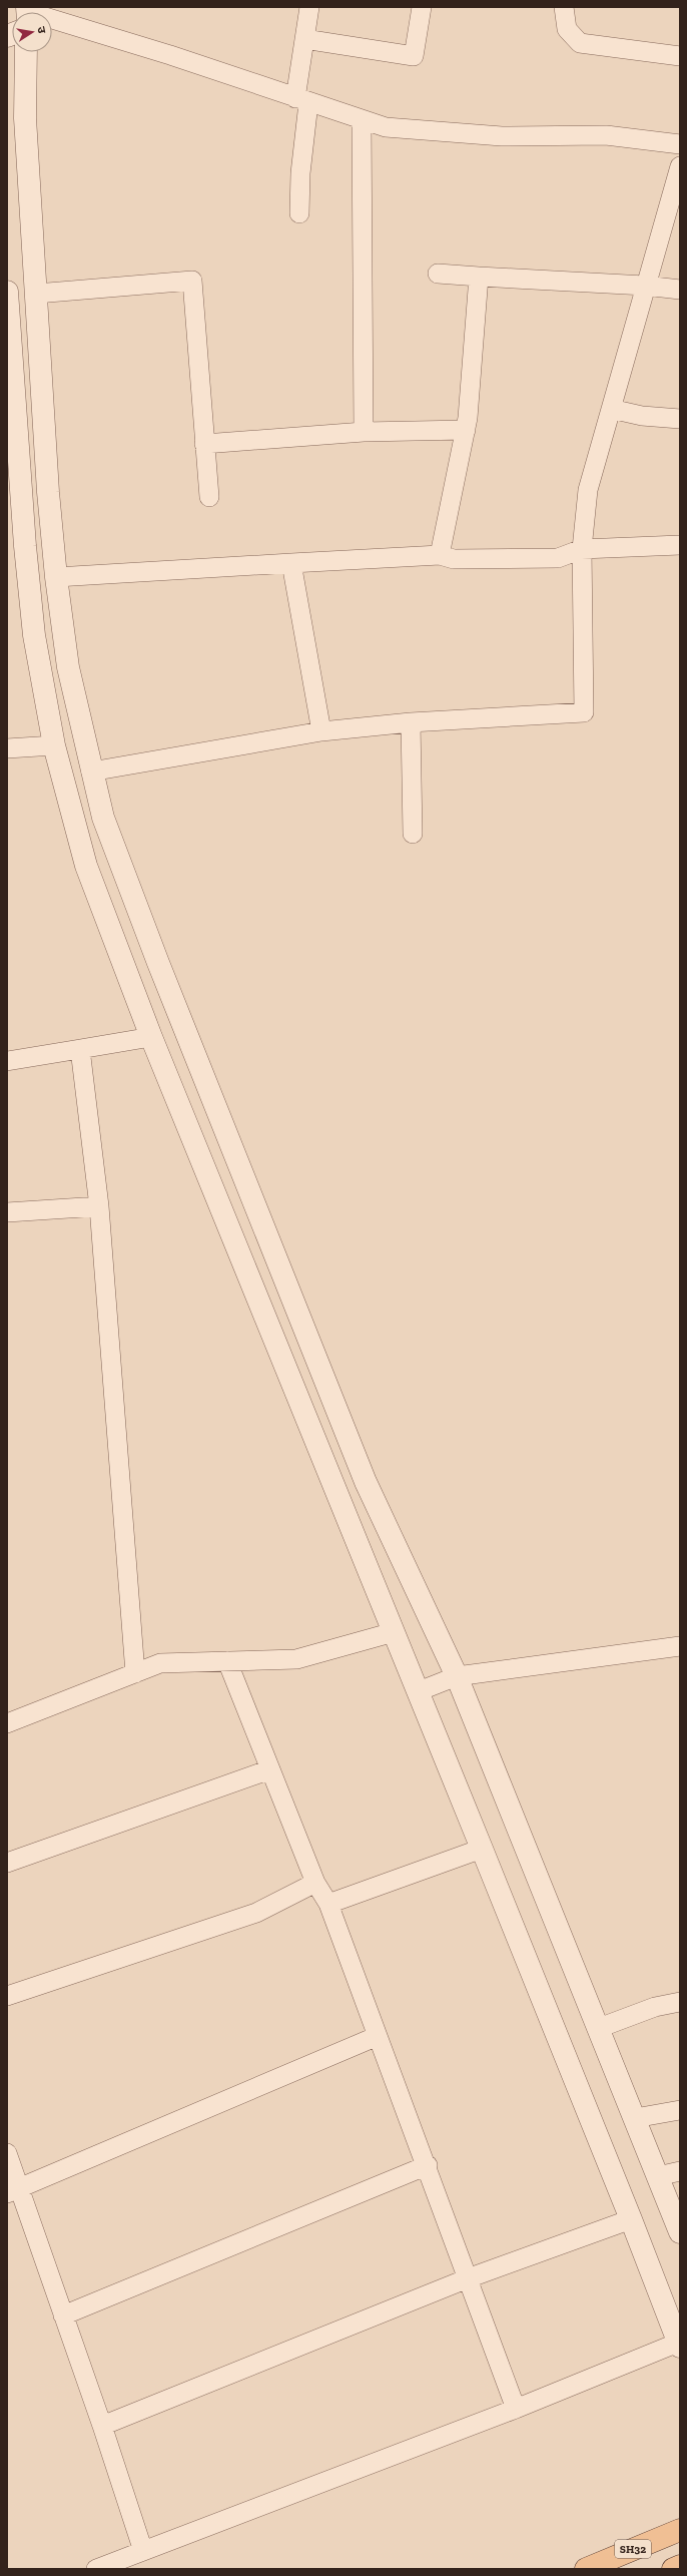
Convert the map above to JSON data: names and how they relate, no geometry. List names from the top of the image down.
{
  "streets": {
    "main road": ["SH32"]
  },
  "north": "right"
}
